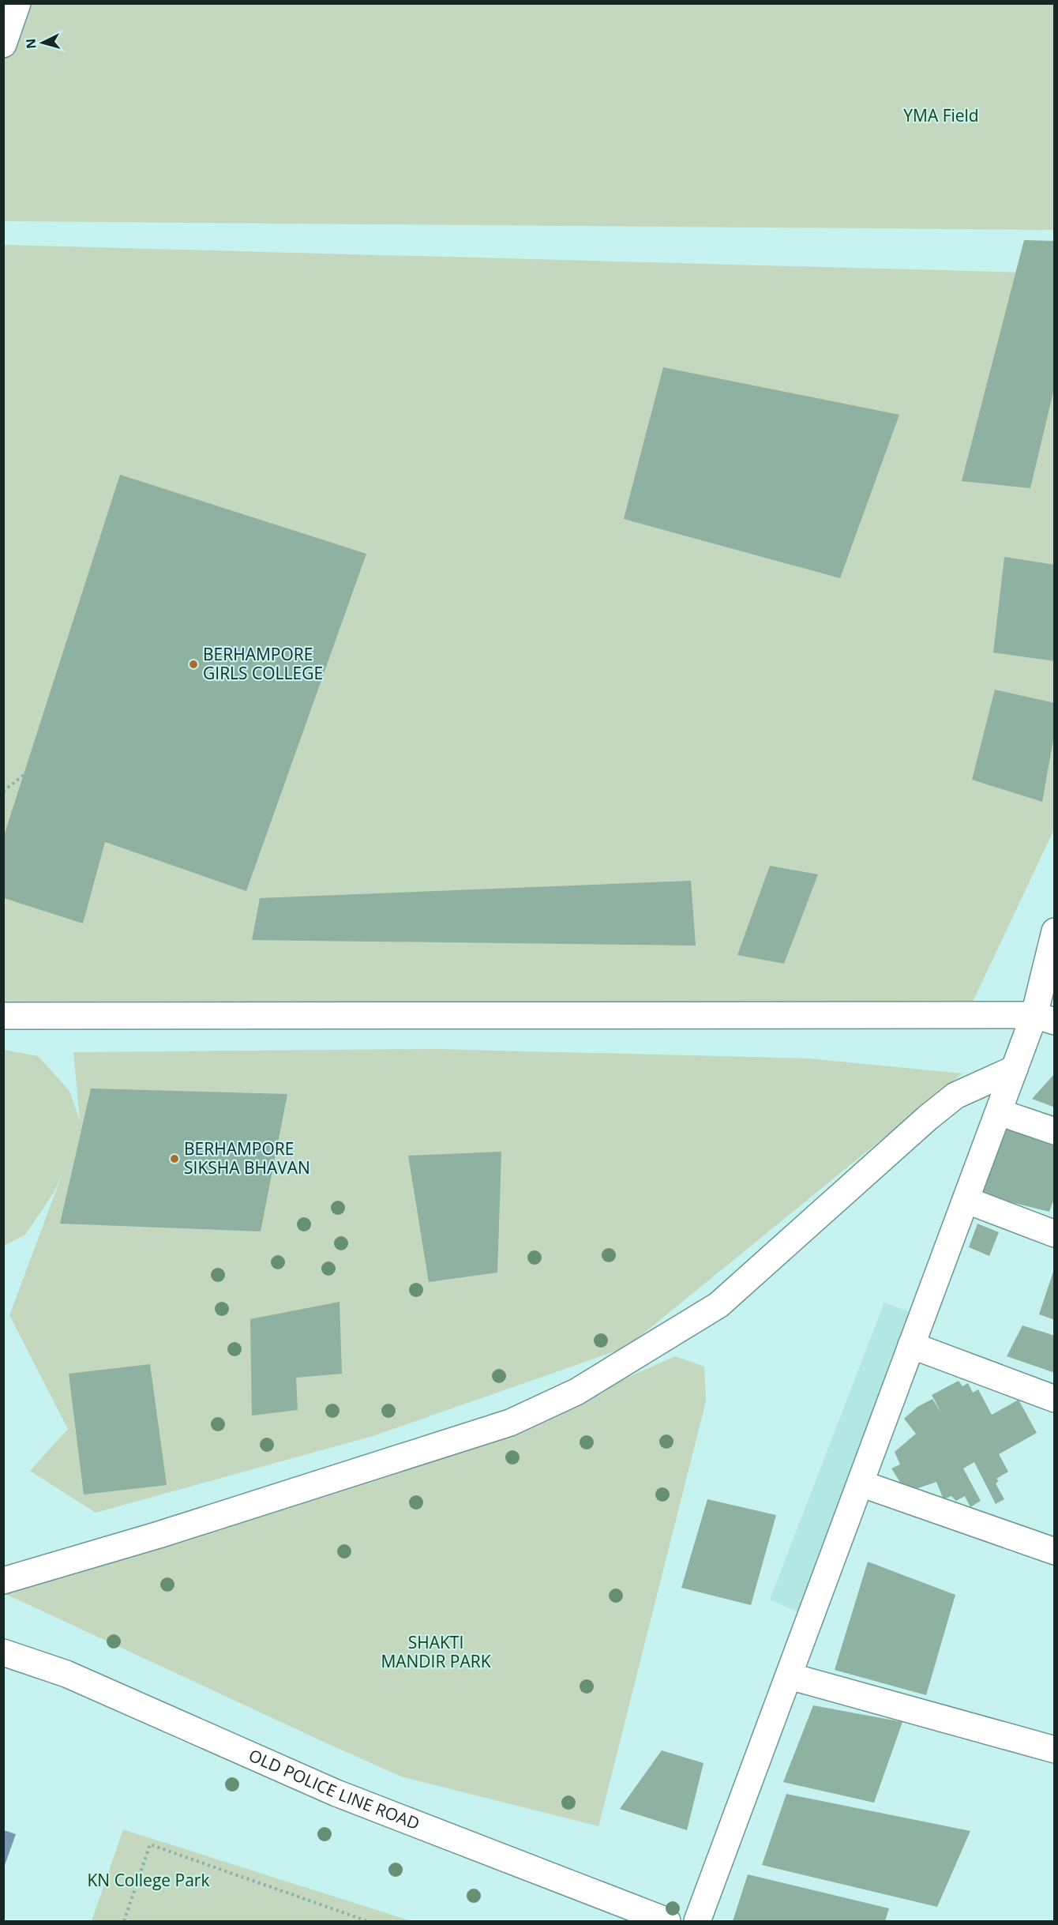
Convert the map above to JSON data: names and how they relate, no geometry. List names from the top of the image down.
{
  "streets": {
    "street": ["OLD POLICE LINE ROAD"]
  },
  "parks": ["YMA Field", "SHAKTI MANDIR PARK", "KN College Park"],
  "places": ["BERHAMPORE GIRLS COLLEGE", "BERHAMPORE SIKSHA BHAVAN"],
  "north": "left"
}
